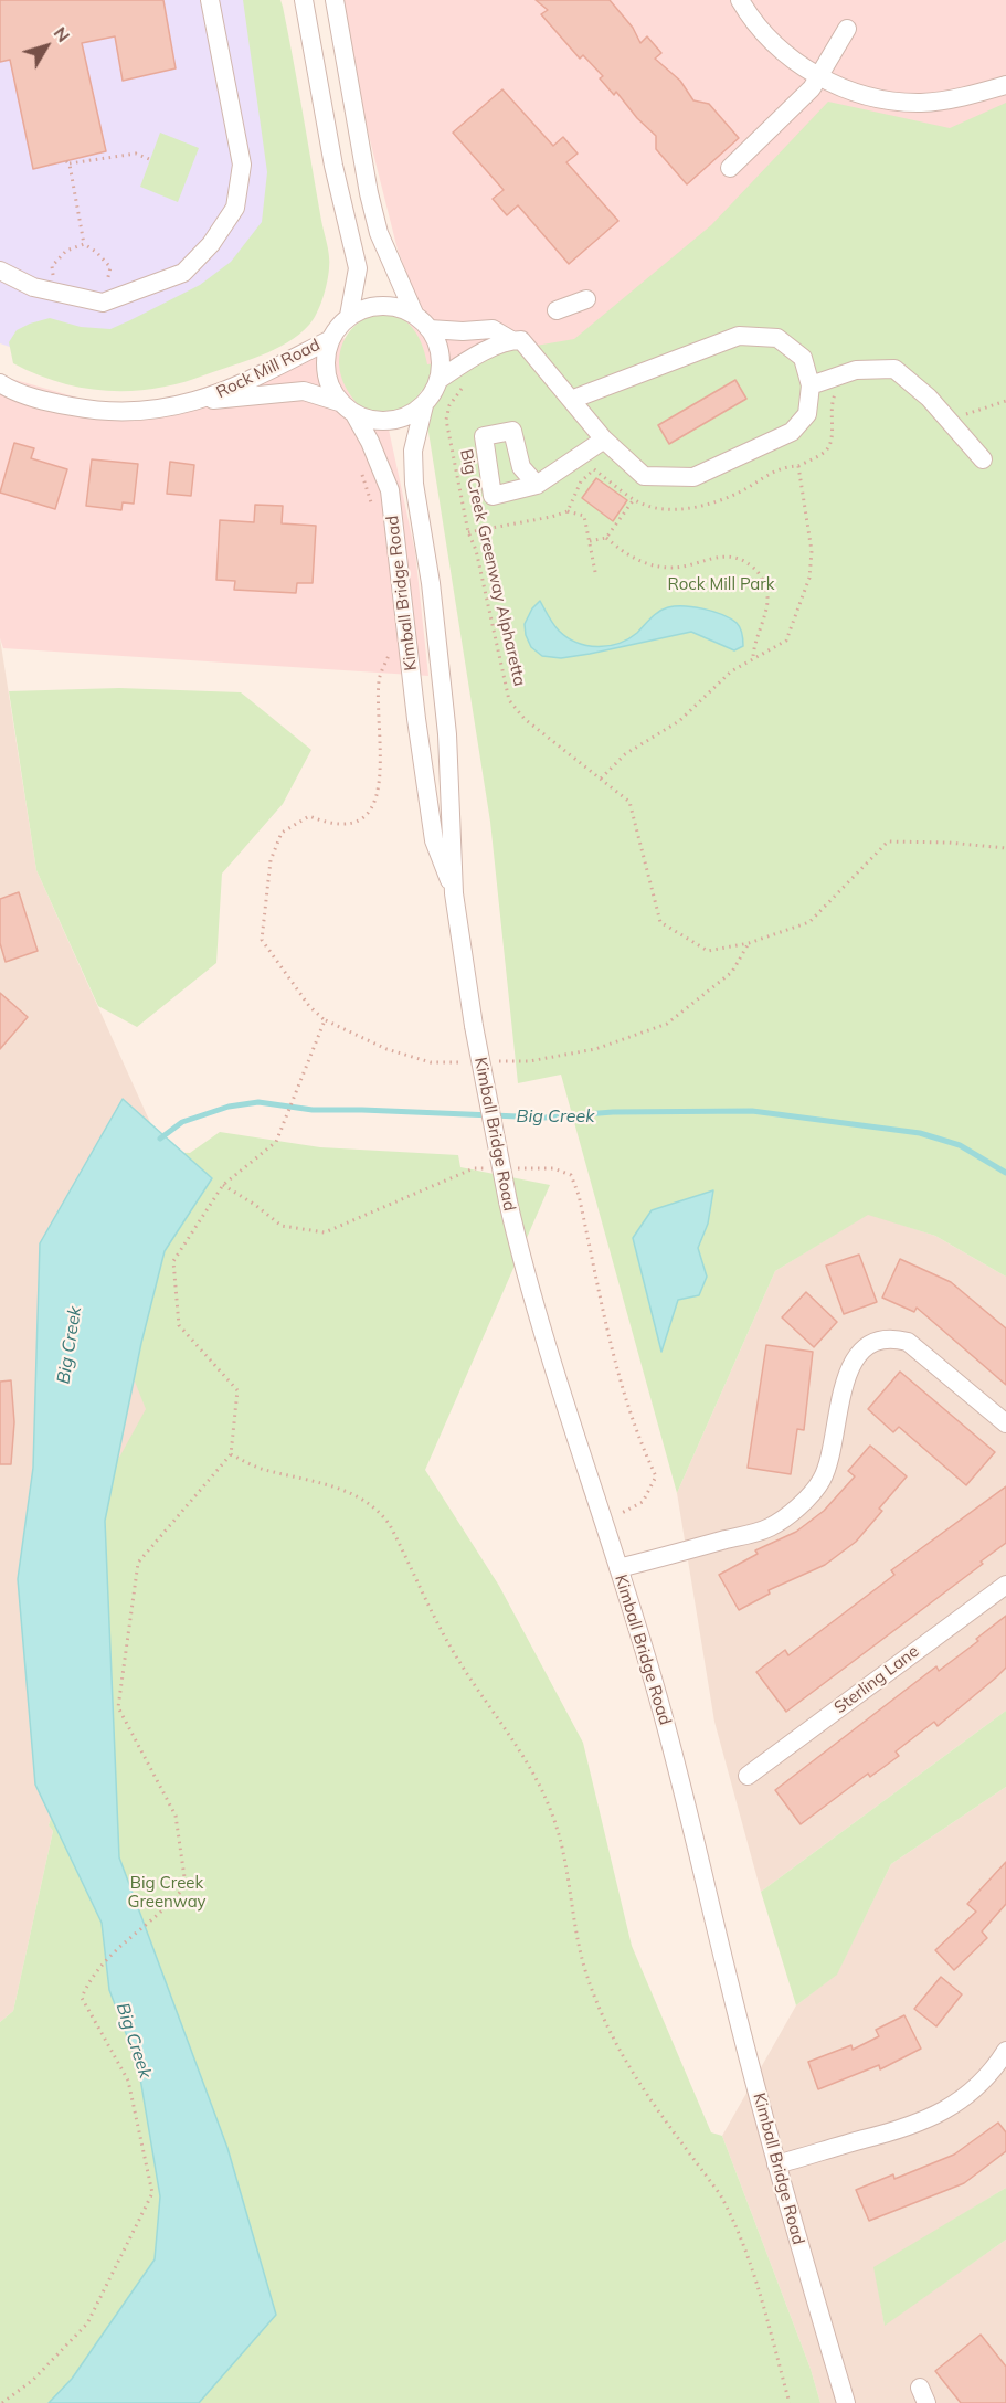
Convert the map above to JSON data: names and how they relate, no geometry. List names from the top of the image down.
{
  "streets": {
    "street": ["Rock Mill Road", "Kimball Bridge Road", "Sterling Lane"],
    "path": ["Big Creek Greenway Alpharetta"]
  },
  "crossings": [
    ["Rock Mill Road", "Kimball Bridge Road"]
  ],
  "water": ["Big Creek"],
  "parks": ["Rock Mill Park", "Big Creek Greenway"],
  "north": "top right"
}
